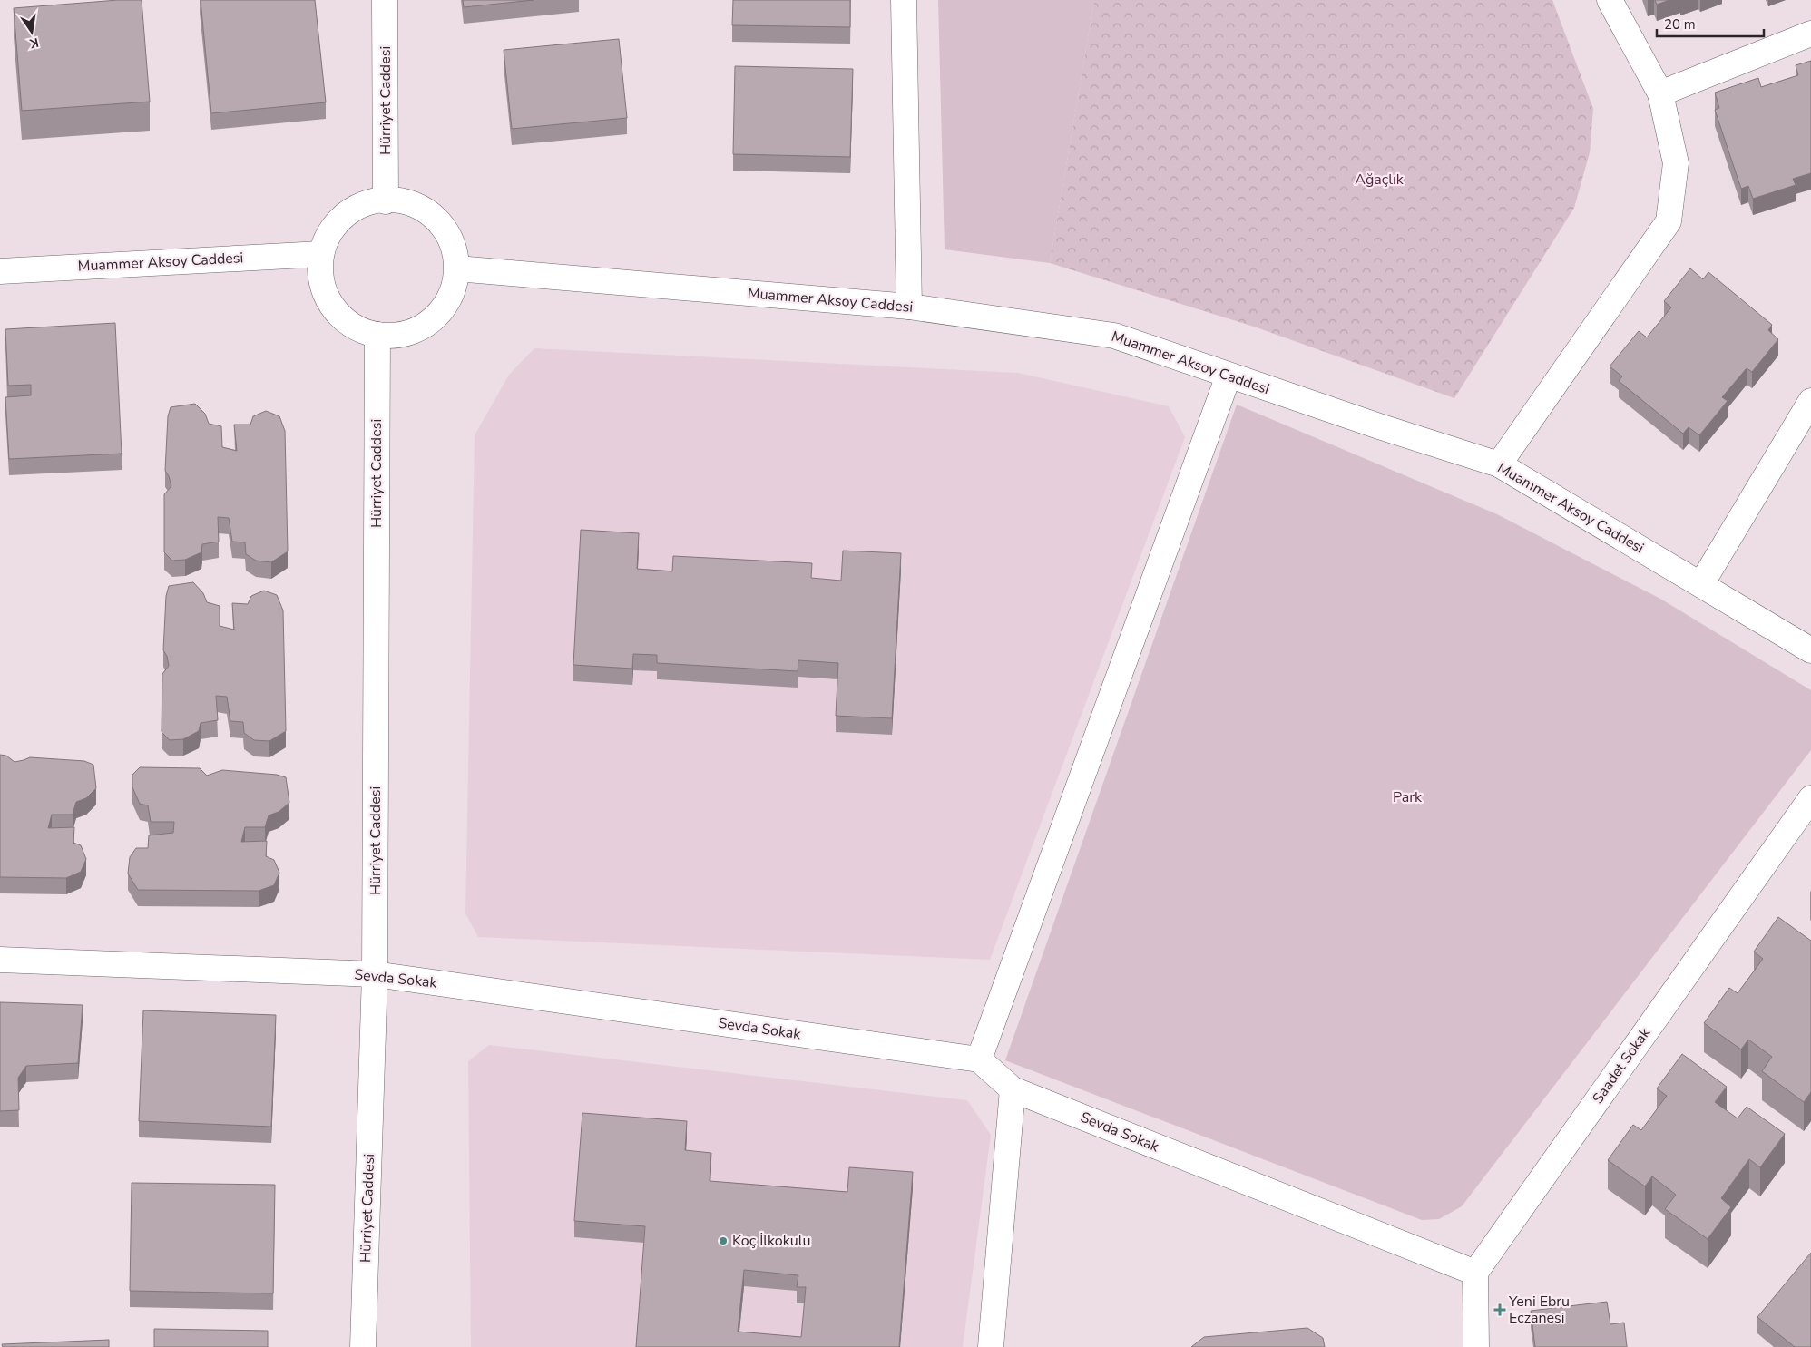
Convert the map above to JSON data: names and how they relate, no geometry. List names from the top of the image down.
{
  "streets": {
    "street": [
      "Hürriyet Caddesi",
      "Muammer Aksoy Caddesi",
      "Sevda Sokak",
      "Saadet Sokak"
    ]
  },
  "crossings": [
    ["Hürriyet Caddesi", "Muammer Aksoy Caddesi"],
    ["Hürriyet Caddesi", "Sevda Sokak"],
    ["Sevda Sokak", "Saadet Sokak"]
  ],
  "parks": ["Ağaçlık", "Park"],
  "places": {
    "other": ["Koç İlkokulu"],
    "health": ["Yeni Ebru Eczanesi"]
  },
  "scale_bar": "20 m",
  "north": "bottom"
}
